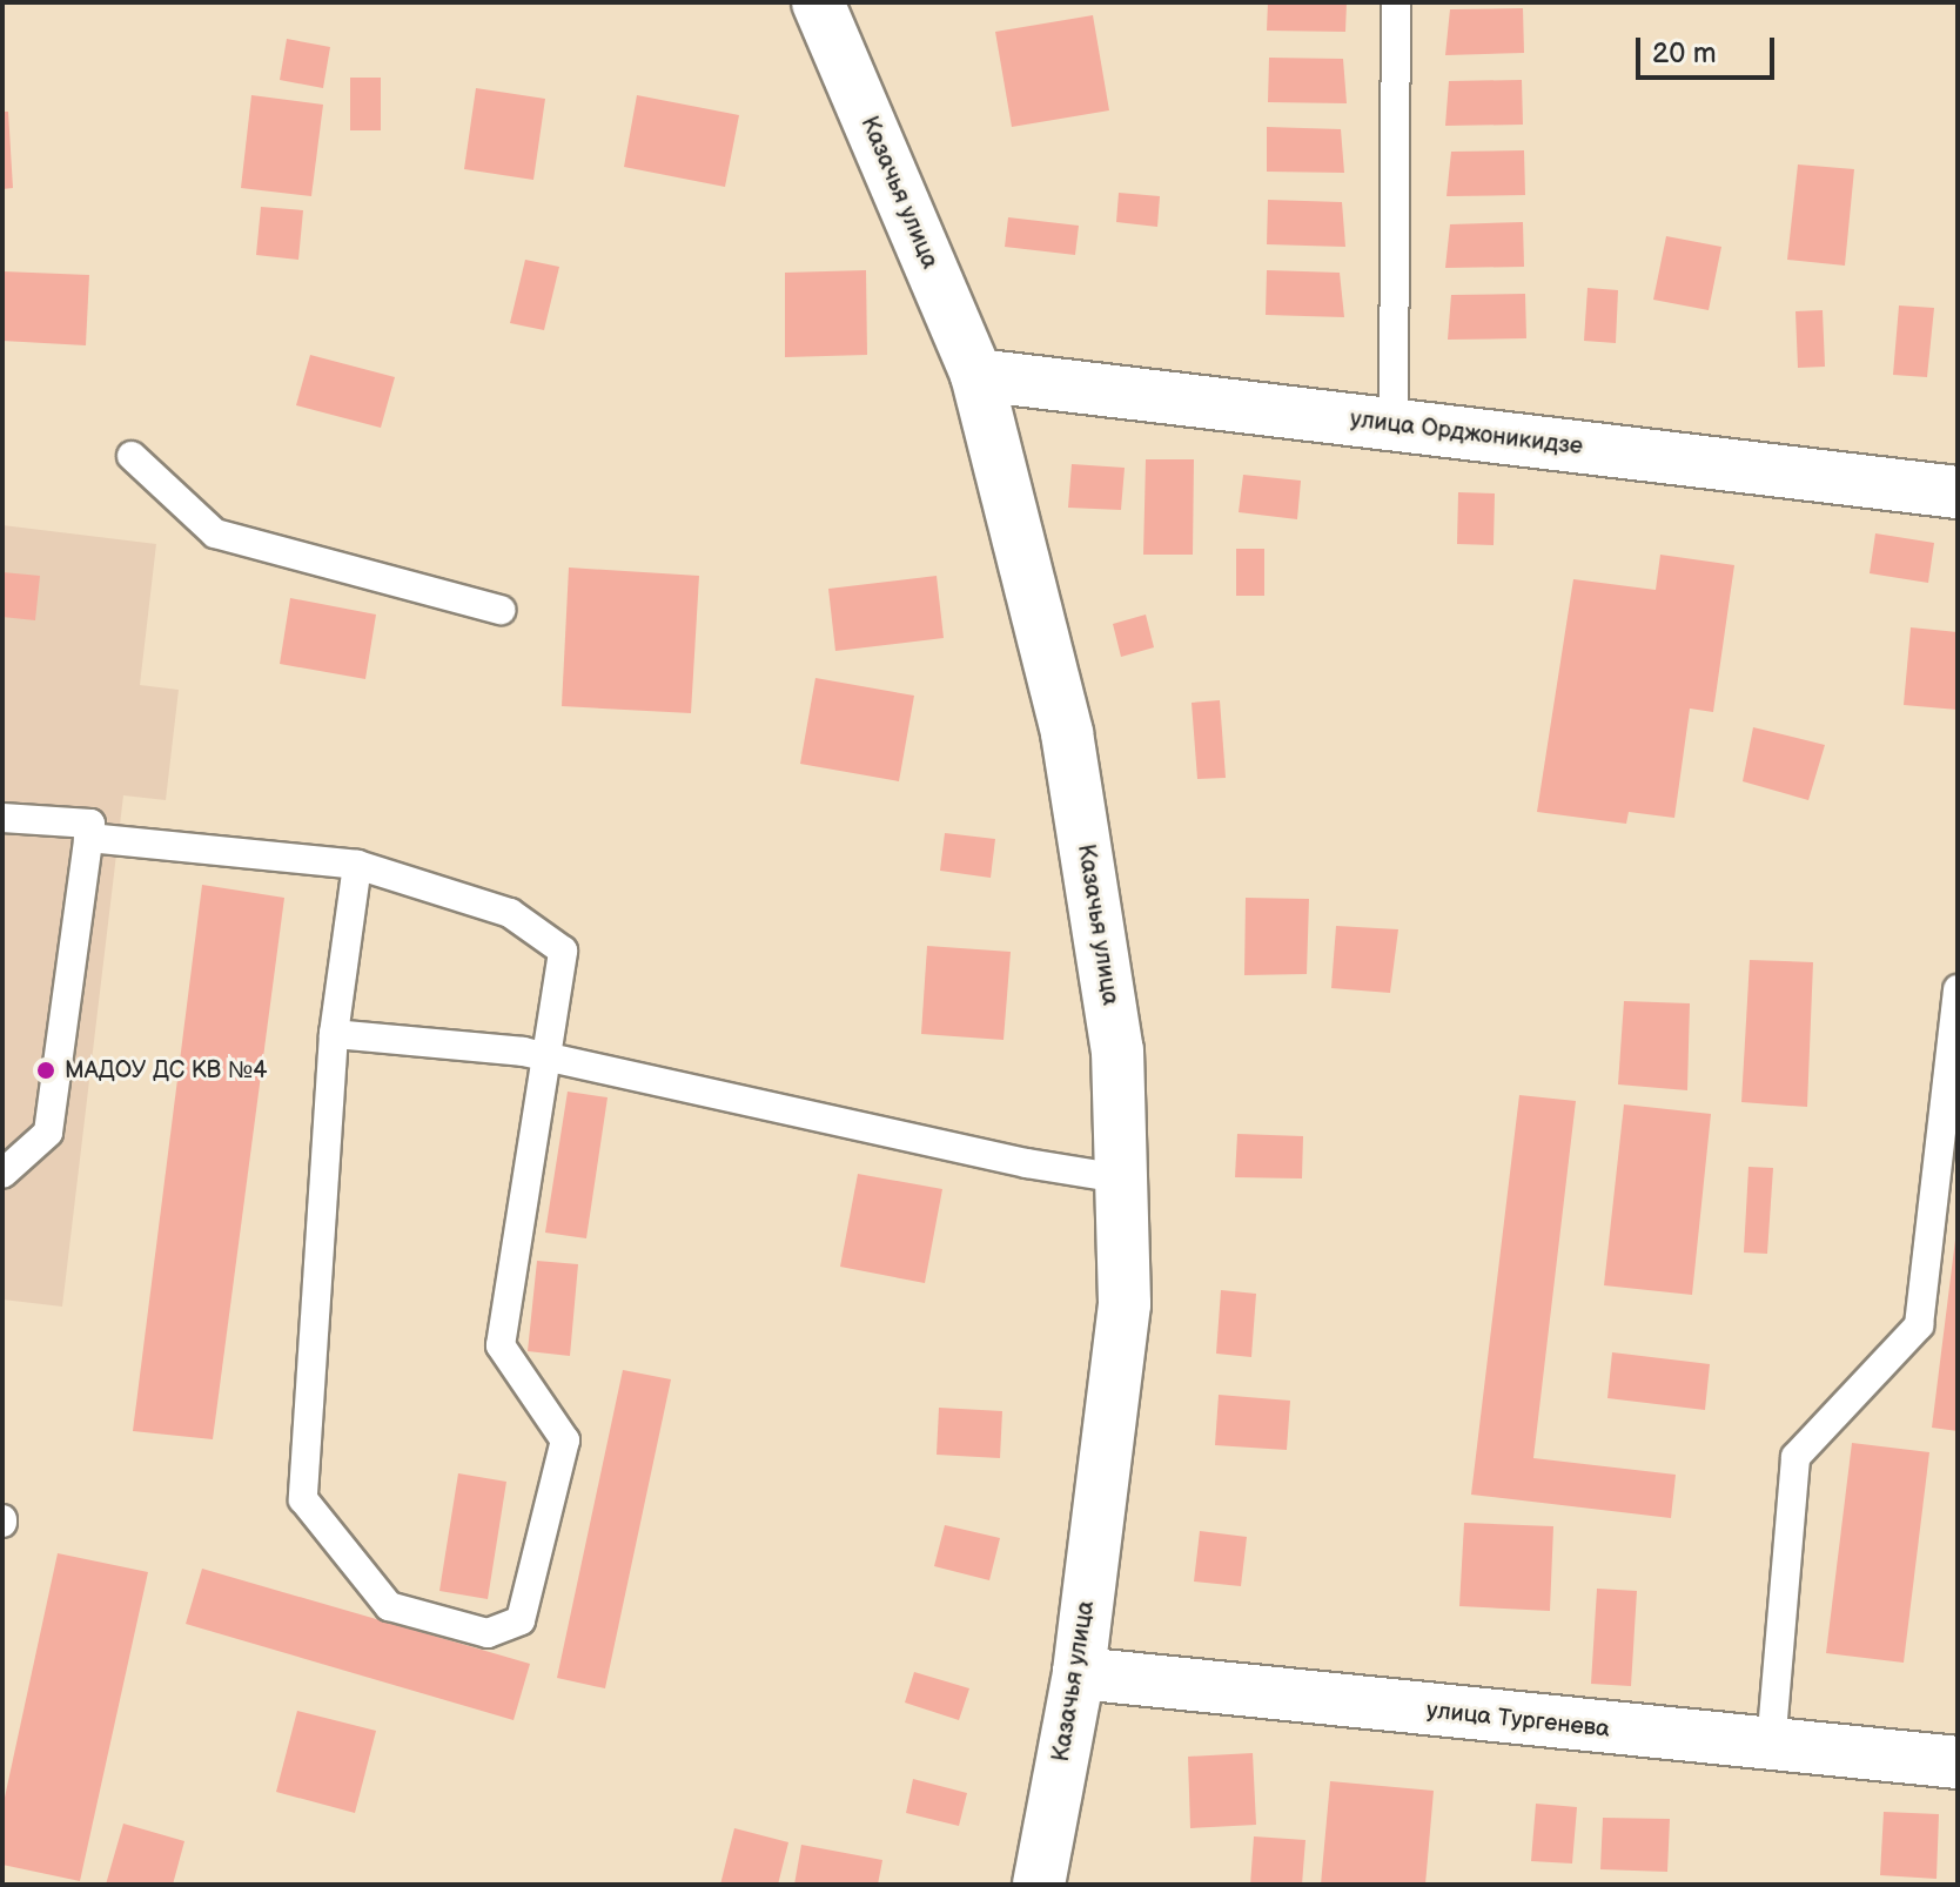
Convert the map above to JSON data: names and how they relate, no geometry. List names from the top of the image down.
{
  "streets": {
    "street": ["Казачья улица", "улица Орджоникидзе", "улица Тургенева"]
  },
  "crossings": [
    ["Казачья улица", "улица Орджоникидзе"],
    ["Казачья улица", "улица Тургенева"]
  ],
  "places": ["МАДОУ ДС КВ №4"],
  "scale_bar": "20 m"
}
